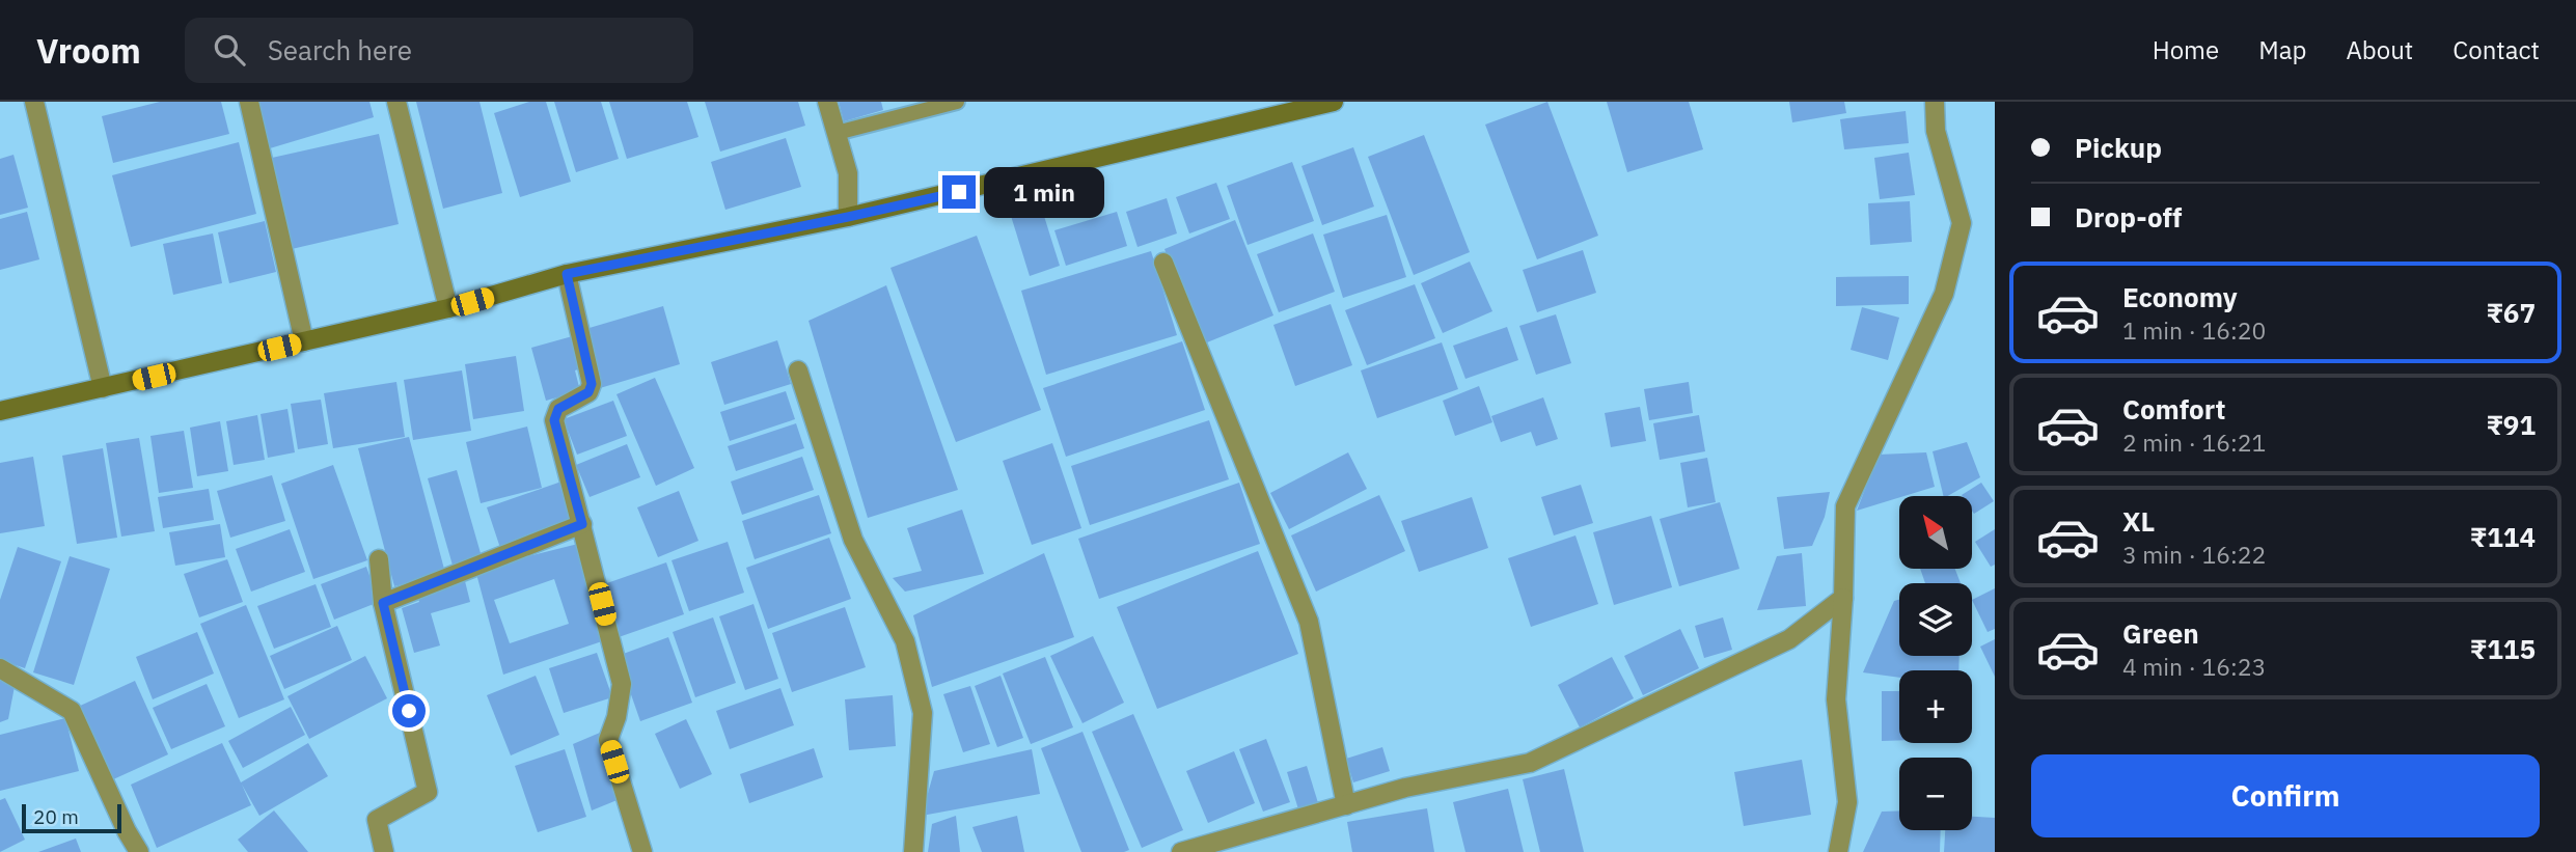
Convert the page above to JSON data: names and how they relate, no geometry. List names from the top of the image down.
{
  "scale_bar": "20 m",
  "north": "top left",
  "page": {
    "header": "Vroom",
    "search": "Search here",
    "nav": [
      "Home",
      "Map",
      "About",
      "Contact"
    ],
    "banner": ["Pickup", "Drop-off"],
    "bubble": "1 min",
    "list": [
      {
        "name": "Economy",
        "note": "1 min · 16:20",
        "value": "₹67"
      },
      {
        "name": "Comfort",
        "note": "2 min · 16:21",
        "value": "₹91"
      },
      {
        "name": "XL",
        "note": "3 min · 16:22",
        "value": "₹114"
      },
      {
        "name": "Green",
        "note": "4 min · 16:23",
        "value": "₹115"
      }
    ],
    "map_buttons": ["+", "−"],
    "buttons": "Confirm",
    "scale": "20 m"
  }
}
